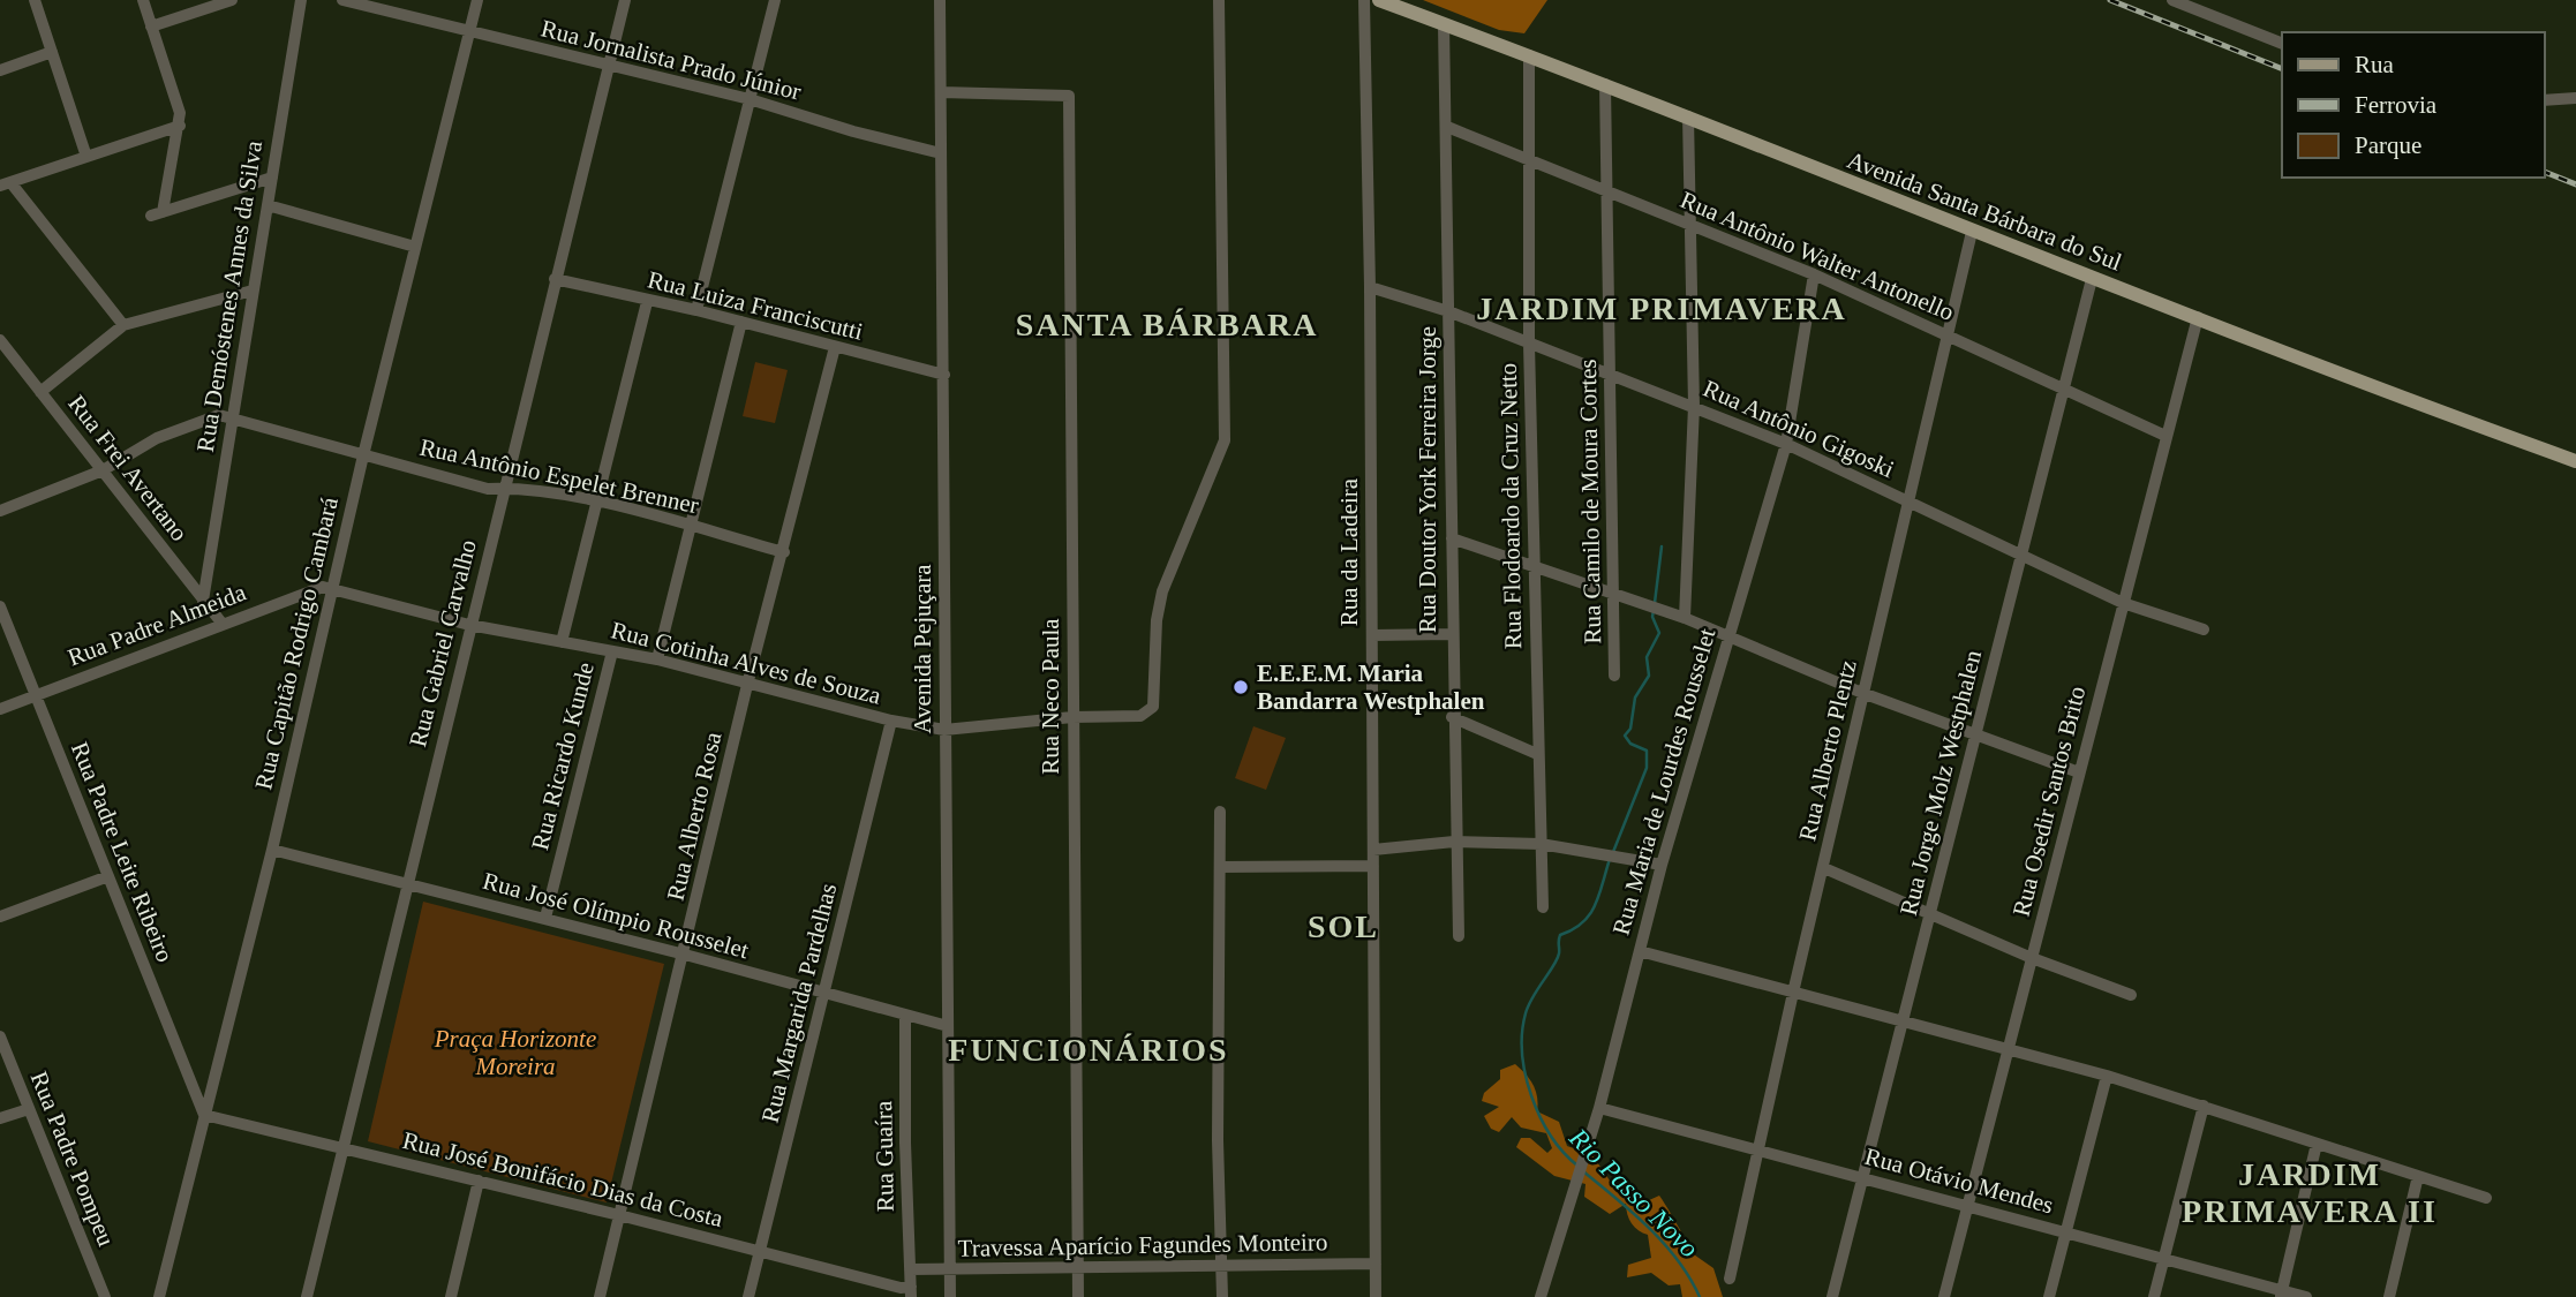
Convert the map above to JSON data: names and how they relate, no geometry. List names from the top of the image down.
{
  "streets": {
    "main road": ["Avenida Santa Bárbara do Sul"],
    "street": [
      "Rua Jornalista Prado Júnior",
      "Rua Antônio Walter Antonello",
      "Rua Demóstenes Annes da Silva",
      "Rua Luiza Franciscutti",
      "Rua Antônio Gigoski",
      "Rua Frei Avertano",
      "Rua Antônio Espelet Brenner",
      "Rua Doutor York Ferreira Jorge",
      "Rua Camilo de Moura Cortes",
      "Rua Flodoardo da Cruz Netto",
      "Rua da Ladeira",
      "Rua Padre Almeida",
      "Rua Capitão Rodrigo Cambará",
      "Rua Gabriel Carvalho",
      "Avenida Pejuçara",
      "Rua Cotinha Alves de Souza",
      "Rua Neco Paula",
      "Rua Alberto Plentz",
      "Rua Ricardo Kunde",
      "Rua Maria de Lourdes Rousselet",
      "Rua Jorge Molz Westphalen",
      "Rua Osedir Santos Brito",
      "Rua Alberto Rosa",
      "Rua Padre Leite Ribeiro",
      "Rua José Olímpio Rousselet",
      "Rua Margarida Pardelhas",
      "Rua Guaíra",
      "Rua Padre Pompeu",
      "Rua José Bonifácio Dias da Costa",
      "Rua Otávio Mendes",
      "Travessa Aparício Fagundes Monteiro"
    ]
  },
  "crossings": [
    ["Rua Jornalista Prado Júnior", "Rua Capitão Rodrigo Cambará"],
    ["Rua Jornalista Prado Júnior", "Rua Gabriel Carvalho"],
    ["Rua Jornalista Prado Júnior", "Avenida Pejuçara"],
    ["Avenida Santa Bárbara do Sul", "Rua Doutor York Ferreira Jorge"],
    ["Avenida Santa Bárbara do Sul", "Rua Camilo de Moura Cortes"],
    ["Avenida Santa Bárbara do Sul", "Rua Flodoardo da Cruz Netto"],
    ["Avenida Santa Bárbara do Sul", "Rua Alberto Plentz"],
    ["Avenida Santa Bárbara do Sul", "Rua Jorge Molz Westphalen"],
    ["Avenida Santa Bárbara do Sul", "Rua Osedir Santos Brito"],
    ["Rua Antônio Walter Antonello", "Rua Doutor York Ferreira Jorge"],
    ["Rua Antônio Walter Antonello", "Rua Camilo de Moura Cortes"],
    ["Rua Antônio Walter Antonello", "Rua Flodoardo da Cruz Netto"],
    ["Rua Antônio Walter Antonello", "Rua Alberto Plentz"],
    ["Rua Antônio Walter Antonello", "Rua Maria de Lourdes Rousselet"],
    ["Rua Antônio Walter Antonello", "Rua Jorge Molz Westphalen"],
    ["Rua Antônio Walter Antonello", "Rua Osedir Santos Brito"],
    ["Rua Demóstenes Annes da Silva", "Rua Frei Avertano"],
    ["Rua Demóstenes Annes da Silva", "Rua Antônio Espelet Brenner"],
    ["Rua Luiza Franciscutti", "Rua Gabriel Carvalho"],
    ["Rua Luiza Franciscutti", "Avenida Pejuçara"],
    ["Rua Luiza Franciscutti", "Rua Alberto Rosa"],
    ["Rua Antônio Gigoski", "Rua Doutor York Ferreira Jorge"],
    ["Rua Antônio Gigoski", "Rua Camilo de Moura Cortes"],
    ["Rua Antônio Gigoski", "Rua Flodoardo da Cruz Netto"],
    ["Rua Antônio Gigoski", "Rua da Ladeira"],
    ["Rua Antônio Gigoski", "Rua Alberto Plentz"],
    ["Rua Antônio Gigoski", "Rua Maria de Lourdes Rousselet"],
    ["Rua Antônio Gigoski", "Rua Jorge Molz Westphalen"],
    ["Rua Antônio Gigoski", "Rua Osedir Santos Brito"],
    ["Rua Frei Avertano", "Rua Padre Almeida"],
    ["Rua Antônio Espelet Brenner", "Rua Capitão Rodrigo Cambará"],
    ["Rua Antônio Espelet Brenner", "Rua Gabriel Carvalho"],
    ["Rua Antônio Espelet Brenner", "Rua Alberto Rosa"],
    ["Rua da Ladeira", "Travessa Aparício Fagundes Monteiro"],
    ["Rua Padre Almeida", "Rua Capitão Rodrigo Cambará"],
    ["Rua Padre Almeida", "Rua Cotinha Alves de Souza"],
    ["Rua Padre Almeida", "Rua Padre Leite Ribeiro"],
    ["Rua Capitão Rodrigo Cambará", "Rua Cotinha Alves de Souza"],
    ["Rua Capitão Rodrigo Cambará", "Rua Padre Leite Ribeiro"],
    ["Rua Capitão Rodrigo Cambará", "Rua José Olímpio Rousselet"],
    ["Rua Capitão Rodrigo Cambará", "Rua José Bonifácio Dias da Costa"],
    ["Rua Gabriel Carvalho", "Rua Cotinha Alves de Souza"],
    ["Rua Gabriel Carvalho", "Rua José Olímpio Rousselet"],
    ["Rua Gabriel Carvalho", "Rua José Bonifácio Dias da Costa"],
    ["Avenida Pejuçara", "Rua Cotinha Alves de Souza"],
    ["Avenida Pejuçara", "Rua Neco Paula"],
    ["Avenida Pejuçara", "Rua José Olímpio Rousselet"],
    ["Avenida Pejuçara", "Travessa Aparício Fagundes Monteiro"],
    ["Rua Cotinha Alves de Souza", "Rua Neco Paula"],
    ["Rua Cotinha Alves de Souza", "Rua Ricardo Kunde"],
    ["Rua Cotinha Alves de Souza", "Rua Alberto Rosa"],
    ["Rua Cotinha Alves de Souza", "Rua Margarida Pardelhas"],
    ["Rua Neco Paula", "Travessa Aparício Fagundes Monteiro"],
    ["Rua Alberto Plentz", "Rua Otávio Mendes"],
    ["Rua Ricardo Kunde", "Rua José Olímpio Rousselet"],
    ["Rua Maria de Lourdes Rousselet", "Rua Otávio Mendes"],
    ["Rua Jorge Molz Westphalen", "Rua Otávio Mendes"],
    ["Rua Osedir Santos Brito", "Rua Otávio Mendes"],
    ["Rua Alberto Rosa", "Rua José Olímpio Rousselet"],
    ["Rua Alberto Rosa", "Rua José Bonifácio Dias da Costa"],
    ["Rua Padre Leite Ribeiro", "Rua José Bonifácio Dias da Costa"],
    ["Rua José Olímpio Rousselet", "Rua Margarida Pardelhas"],
    ["Rua José Olímpio Rousselet", "Rua Guaíra"],
    ["Rua Margarida Pardelhas", "Rua José Bonifácio Dias da Costa"],
    ["Rua Guaíra", "Rua José Bonifácio Dias da Costa"],
    ["Rua Guaíra", "Travessa Aparício Fagundes Monteiro"]
  ],
  "districts": [
    "JARDIM PRIMAVERA",
    "SANTA BÁRBARA",
    "SOL",
    "FUNCIONÁRIOS",
    "JARDIM PRIMAVERA II"
  ],
  "water": ["Rio Passo Novo"],
  "parks": ["Praça Horizonte Moreira"],
  "places": ["E.E.E.M. Maria Bandarra Westphalen"],
  "legend": ["Rua", "Ferrovia", "Parque"]
}
